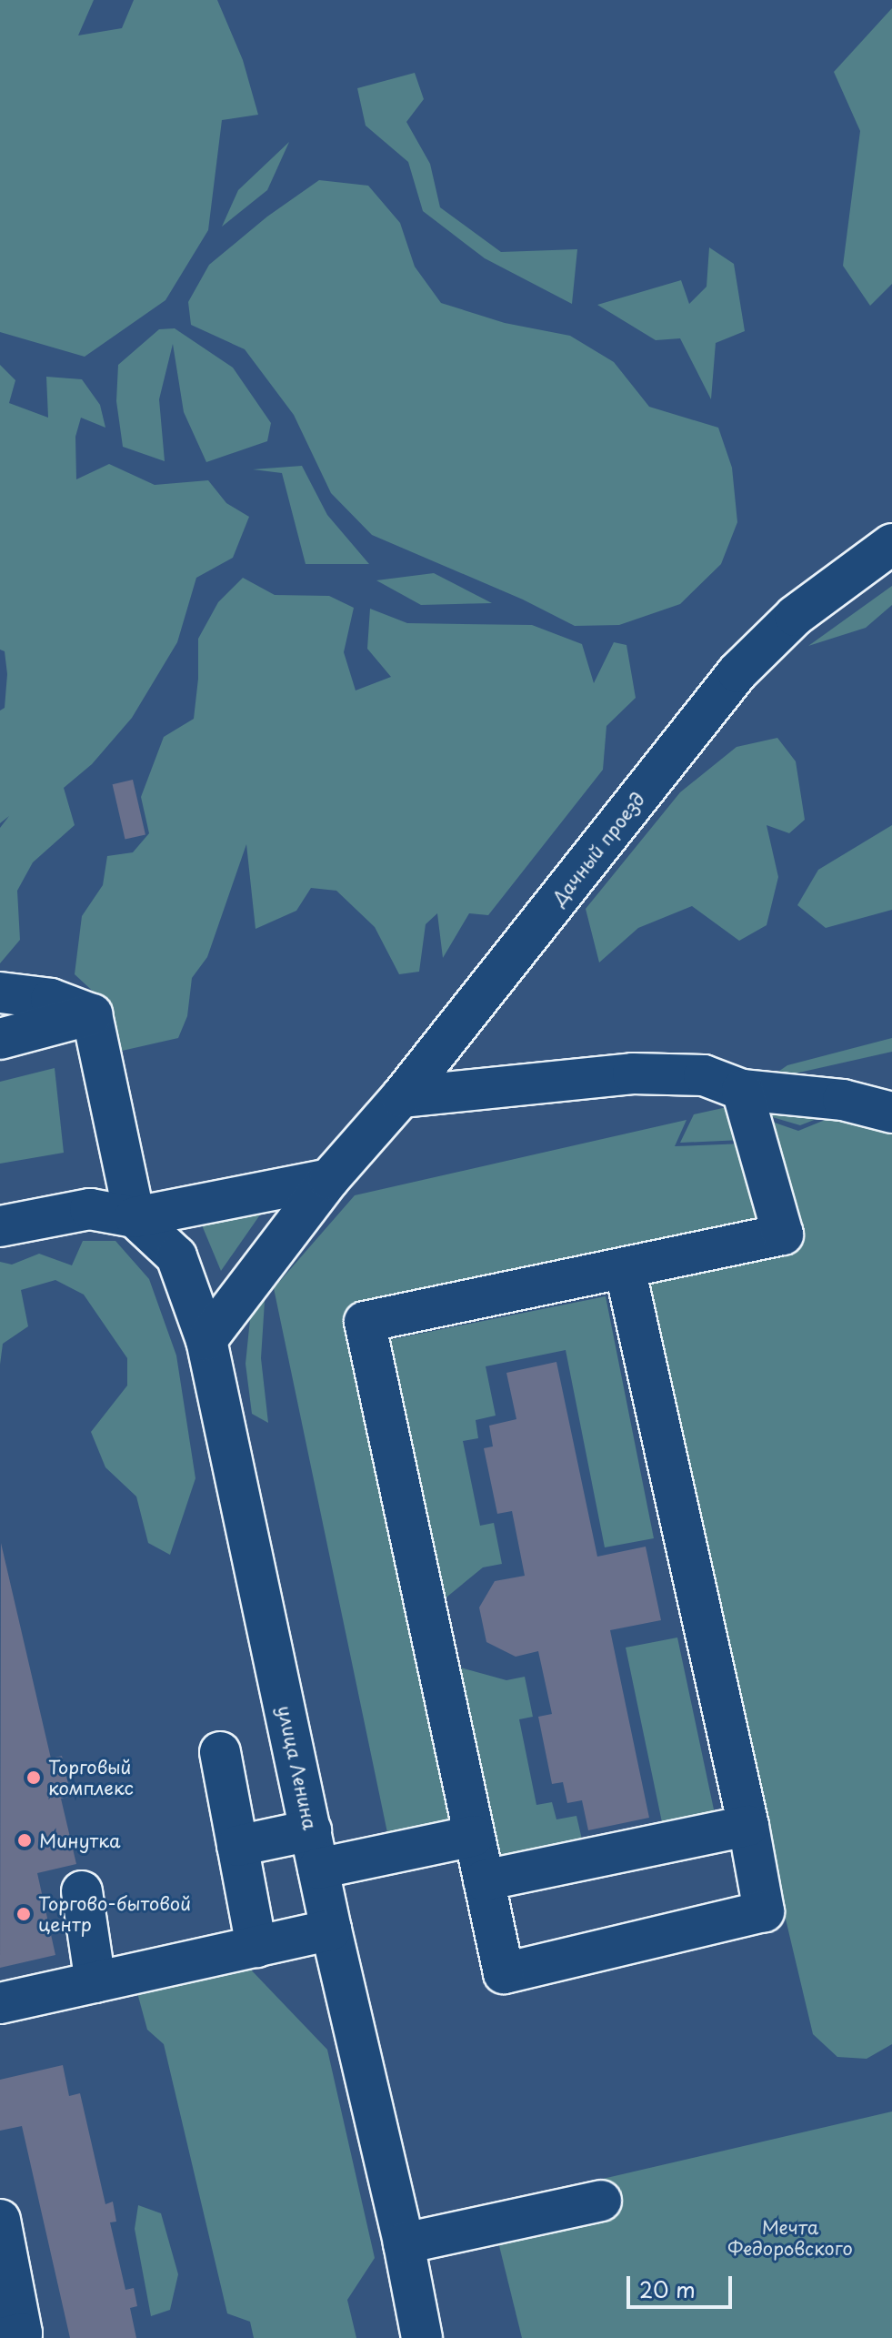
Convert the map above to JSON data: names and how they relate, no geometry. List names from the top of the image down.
{
  "streets": {
    "street": ["Дачный проезд", "улица Ленина"]
  },
  "crossings": [
    ["Дачный проезд", "улица Ленина"]
  ],
  "parks": ["Мечта Федоровского"],
  "places": ["Торговый комплекс", "Минутка", "Торгово-бытовой центр"],
  "scale_bar": "20 m"
}
